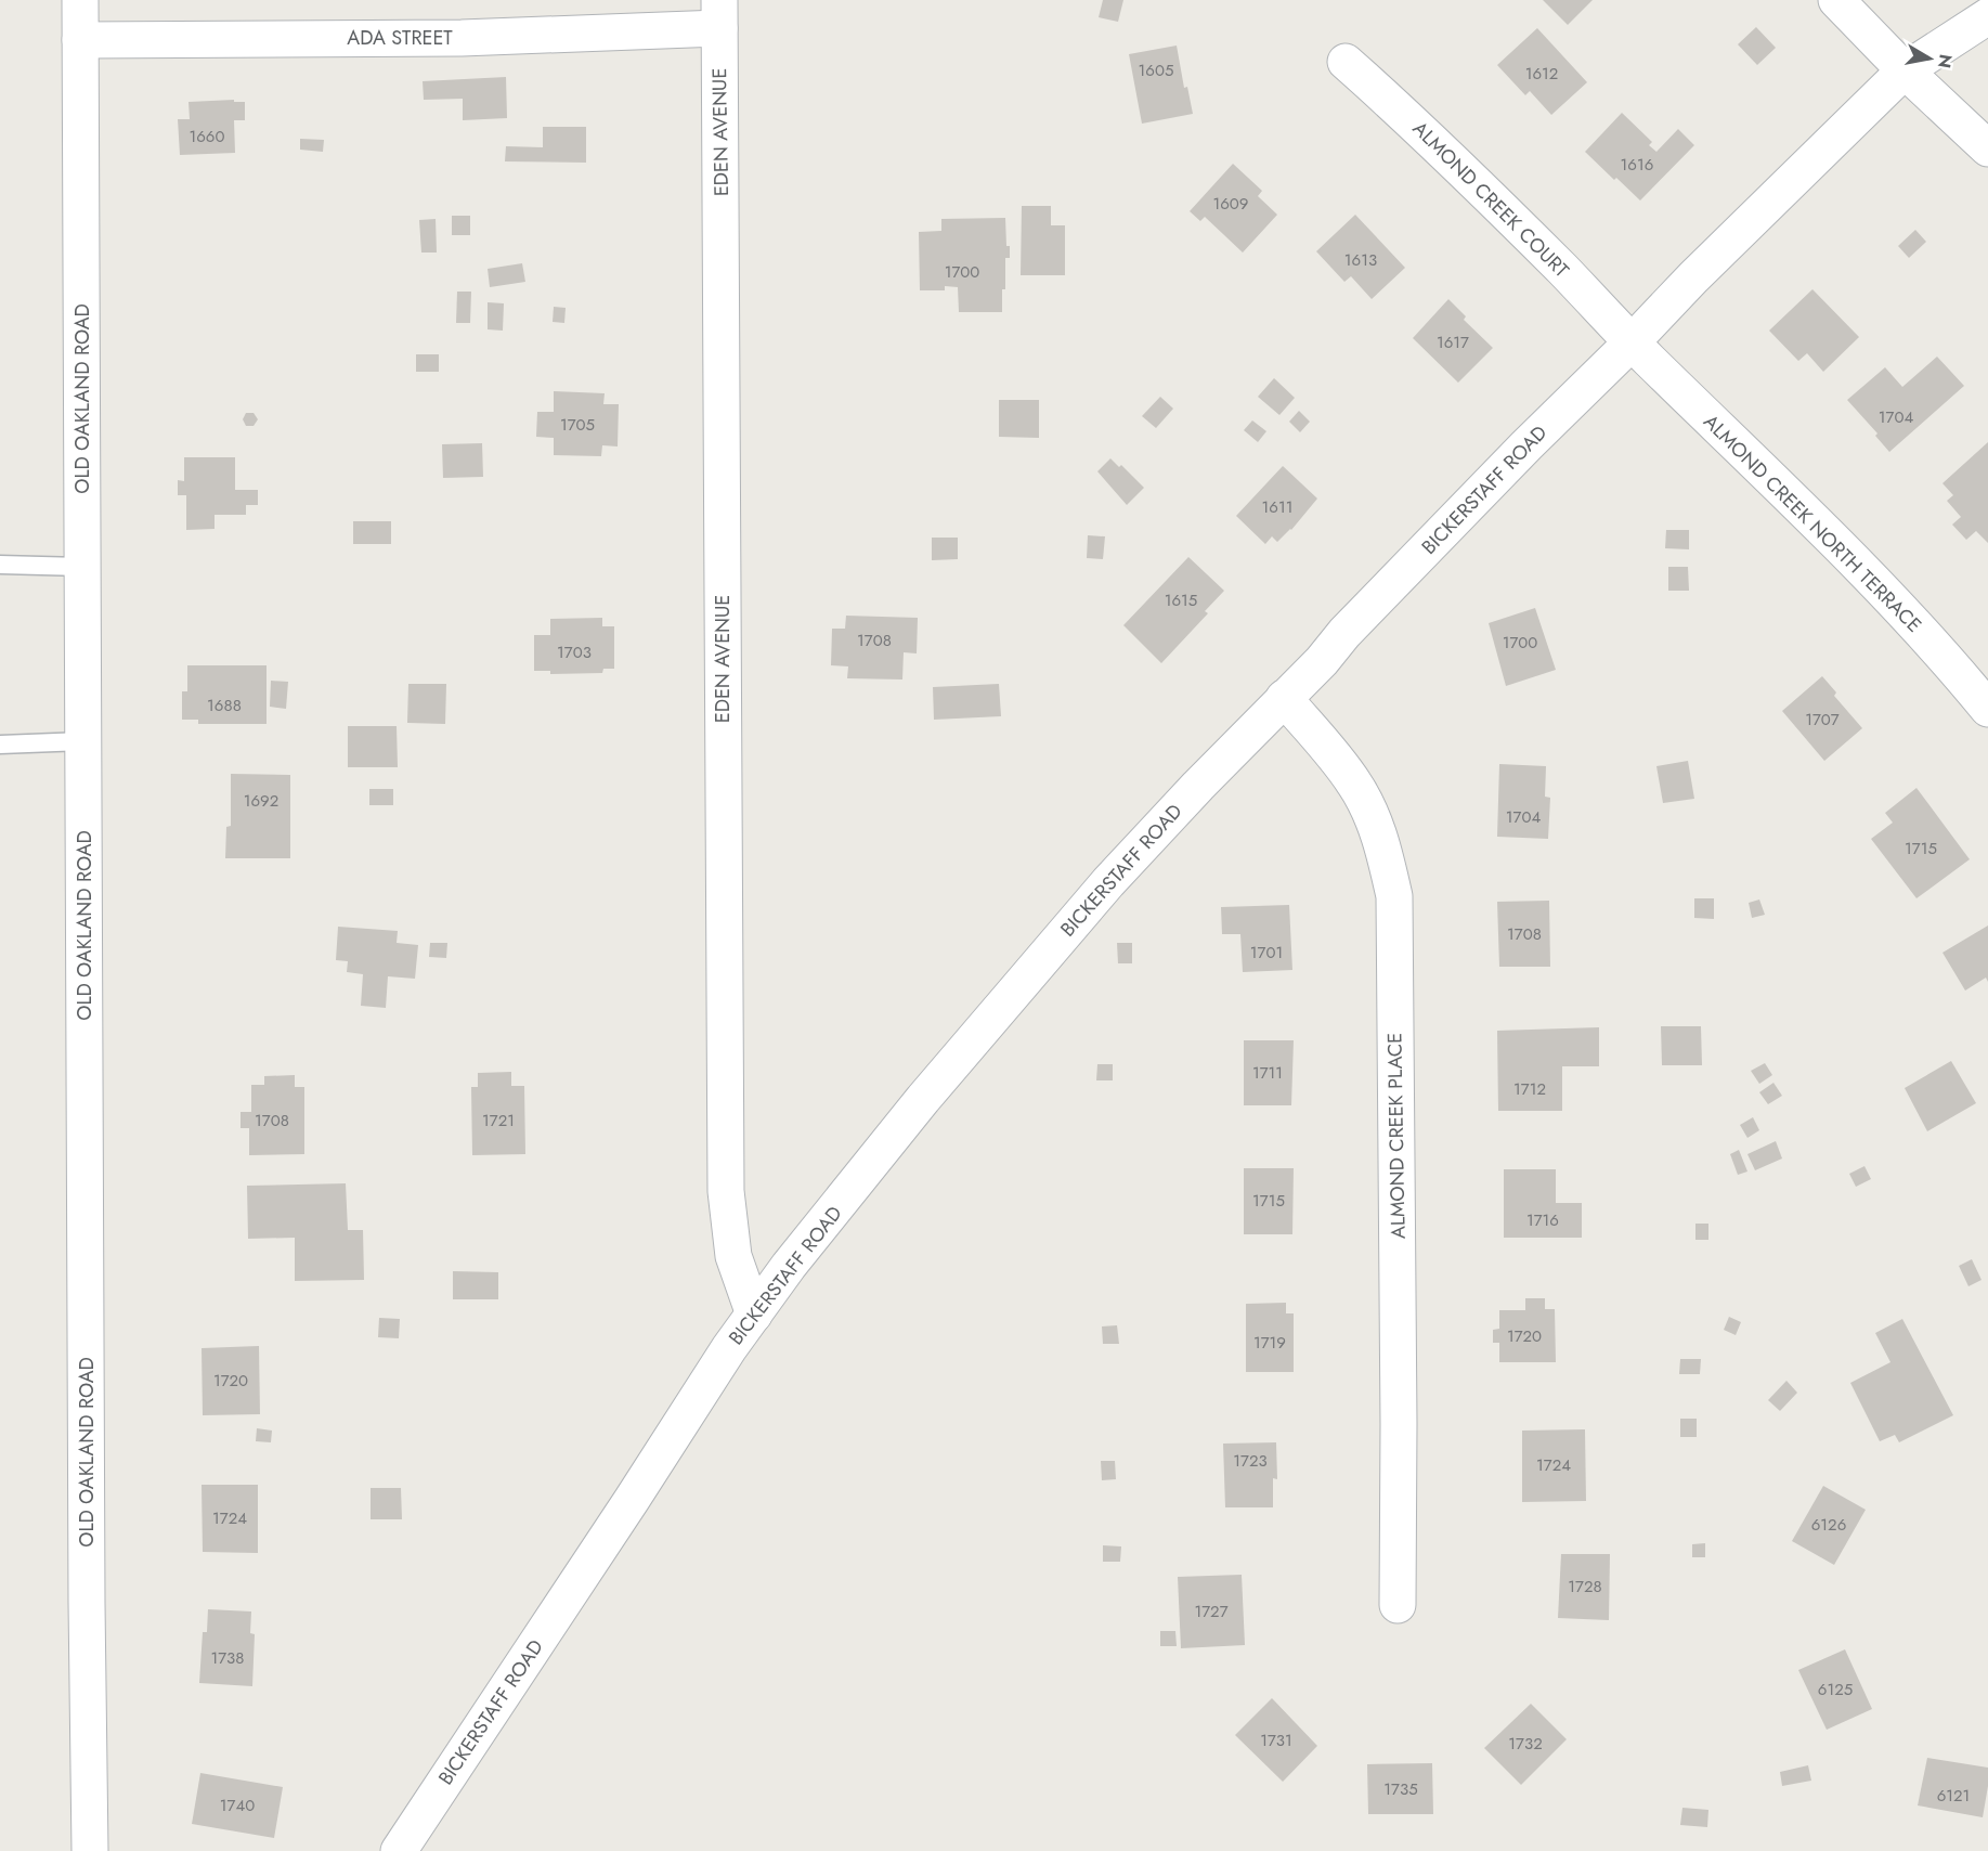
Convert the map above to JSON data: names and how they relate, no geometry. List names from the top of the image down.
{
  "streets": {
    "street": [
      "ADA STREET",
      "EDEN AVENUE",
      "ALMOND CREEK COURT",
      "OLD OAKLAND ROAD",
      "BICKERSTAFF ROAD",
      "ALMOND CREEK NORTH TERRACE",
      "ALMOND CREEK PLACE"
    ]
  },
  "crossings": [
    ["ADA STREET", "EDEN AVENUE"],
    ["ADA STREET", "OLD OAKLAND ROAD"],
    ["EDEN AVENUE", "BICKERSTAFF ROAD"],
    ["ALMOND CREEK COURT", "BICKERSTAFF ROAD"],
    ["ALMOND CREEK COURT", "ALMOND CREEK NORTH TERRACE"],
    ["BICKERSTAFF ROAD", "ALMOND CREEK NORTH TERRACE"],
    ["BICKERSTAFF ROAD", "ALMOND CREEK PLACE"]
  ],
  "house_numbers": [
    "1605",
    "1612",
    "1660",
    "1616",
    "1609",
    "1613",
    "1700",
    "1617",
    "1704",
    "1705",
    "1611",
    "1615",
    "1708",
    "1700",
    "1703",
    "1688",
    "1707",
    "1692",
    "1704",
    "1715",
    "1708",
    "1701",
    "1711",
    "1712",
    "1708",
    "1721",
    "1715",
    "1716",
    "1720",
    "1719",
    "1720",
    "1723",
    "1724",
    "1724",
    "6126",
    "1728",
    "1727",
    "1738",
    "6125",
    "1731",
    "1732",
    "1735",
    "6121",
    "1740"
  ],
  "north": "right"
}
